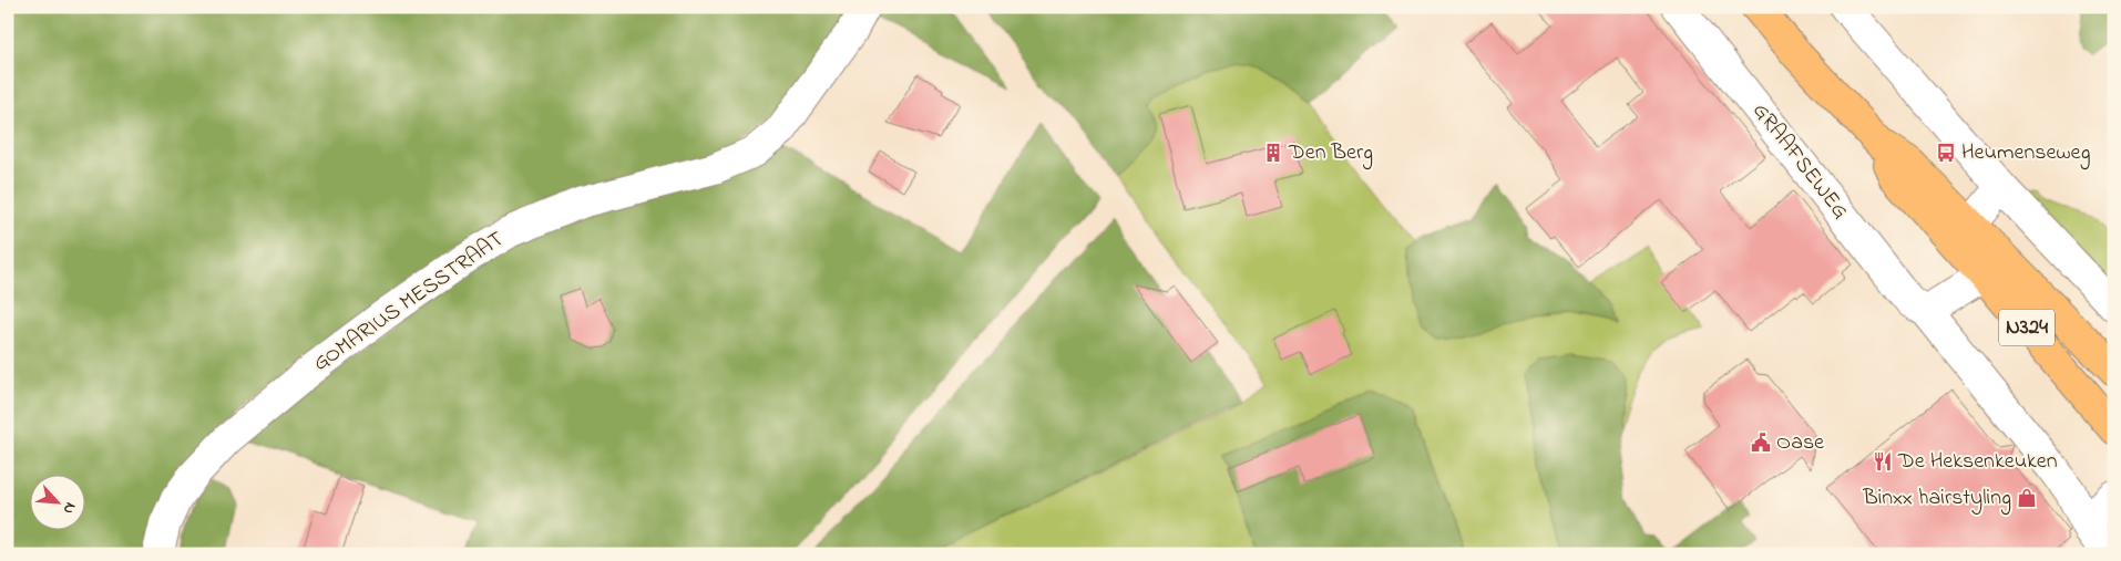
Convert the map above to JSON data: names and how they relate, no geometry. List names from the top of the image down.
{
  "streets": {
    "main road": ["N324"],
    "street": ["GRAAFSEWEG", "GOMARIUS MESSTRAAT"]
  },
  "places": {
    "building": ["Den Berg"],
    "bus stop": ["Heumenseweg"],
    "public building": ["Oase"],
    "restaurant": ["De Heksenkeuken"],
    "shop": ["Binxx hairstyling"]
  },
  "north": "bottom right"
}
